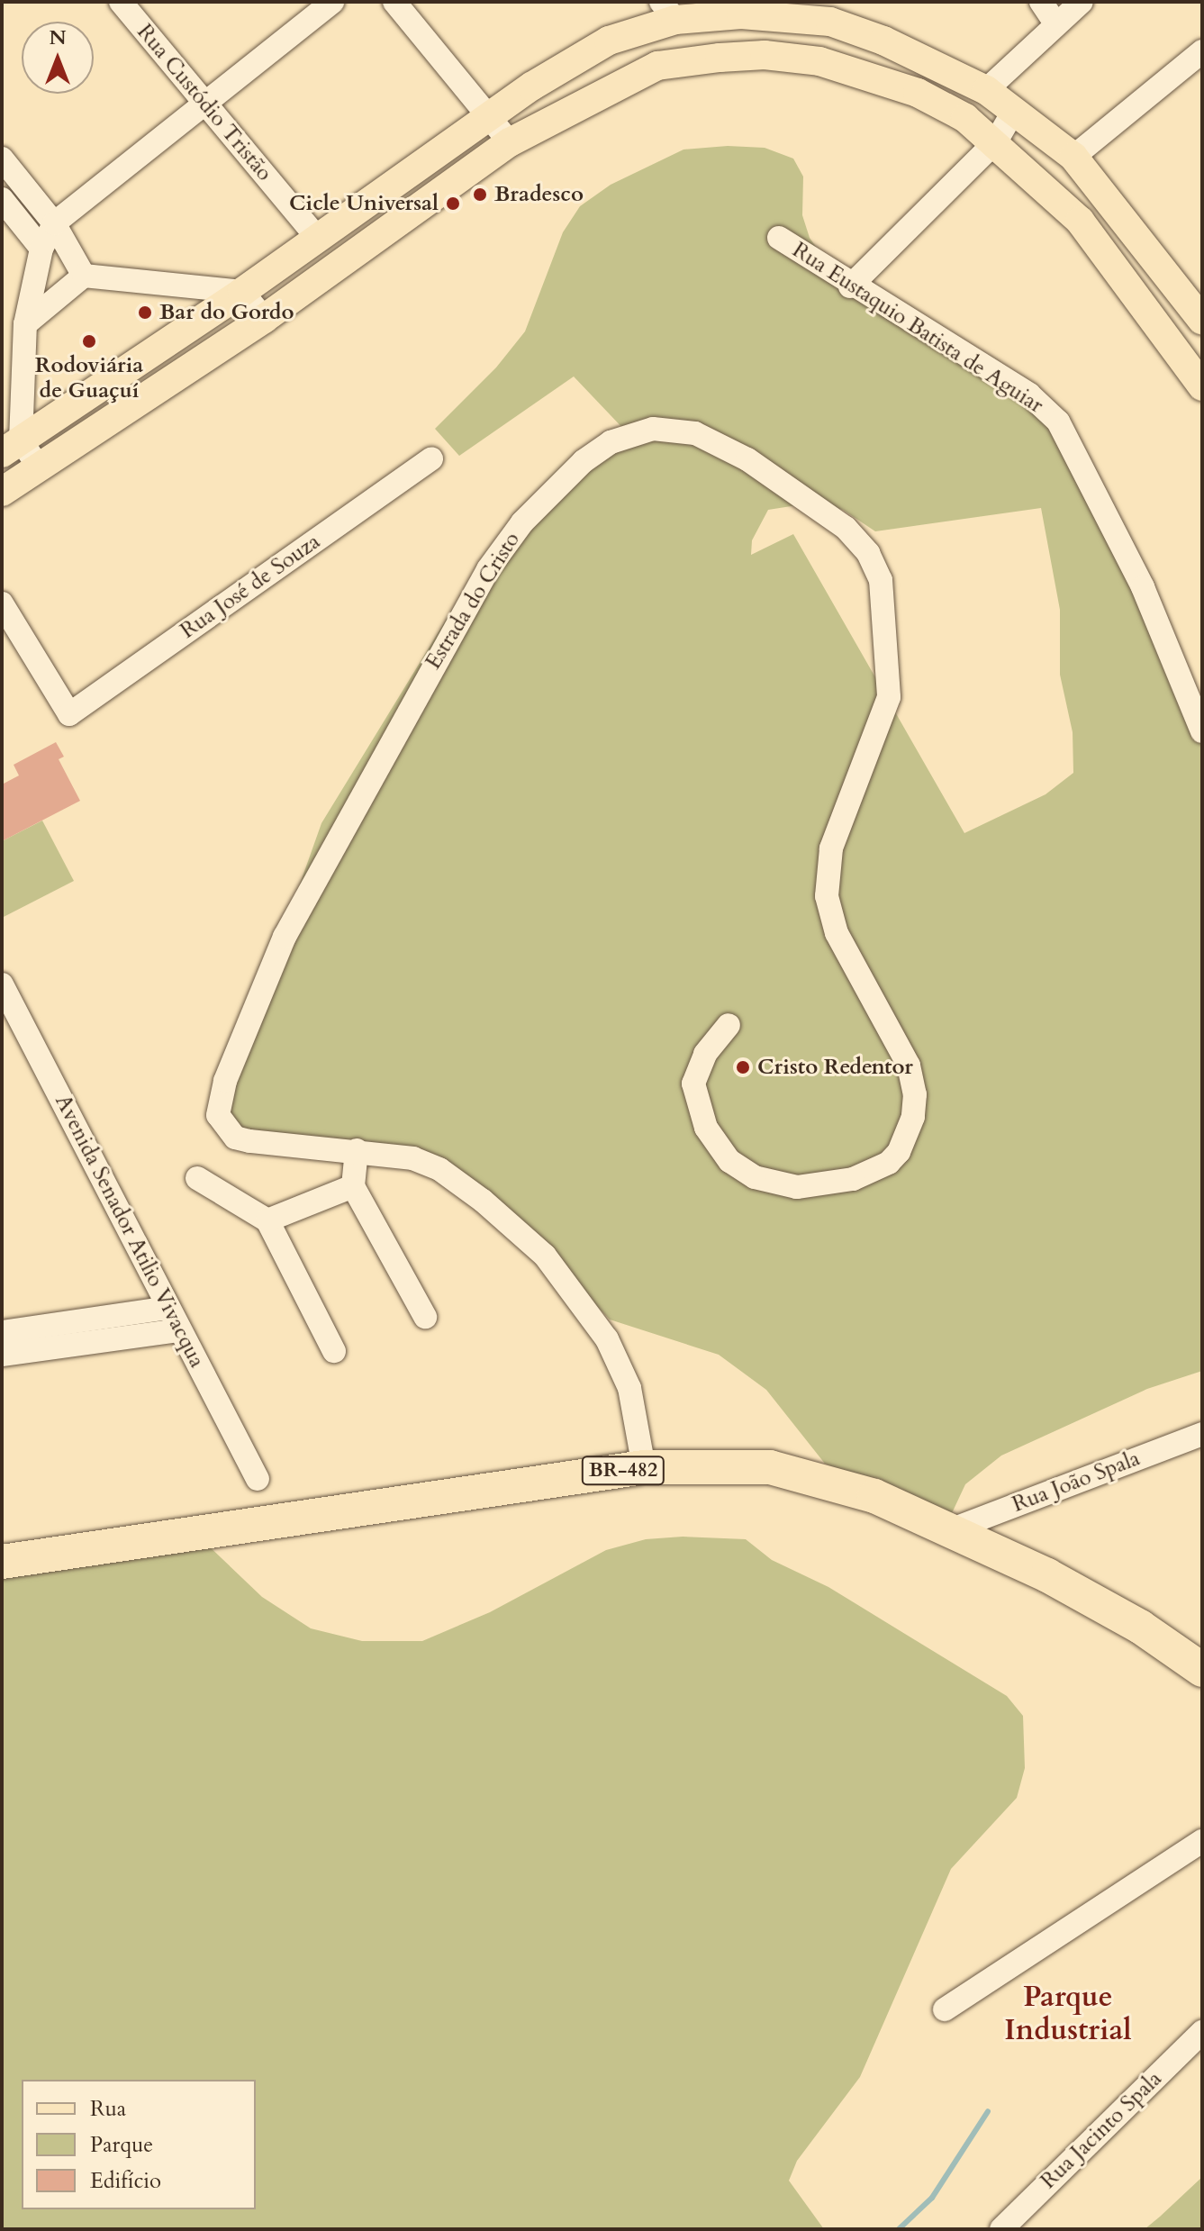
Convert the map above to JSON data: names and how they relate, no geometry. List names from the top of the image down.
{
  "streets": {
    "highway": ["BR-482"],
    "street": [
      "Rua Custódio Tristão",
      "Rua Eustaquio Batista de Aguiar",
      "Rua José de Souza",
      "Estrada do Cristo",
      "Avenida Senador Atilio Vivacqua",
      "Rua João Spala",
      "Rua Jacinto Spala"
    ]
  },
  "crossings": [
    ["Estrada do Cristo", "BR-482"],
    ["BR-482", "Rua João Spala"]
  ],
  "districts": ["Parque Industrial"],
  "places": [
    "Bradesco",
    "Cicle Universal",
    "Bar do Gordo",
    "Rodoviária de Guaçuí",
    "Cristo Redentor"
  ],
  "legend": ["Rua", "Parque", "Edifício"],
  "north": "top"
}
